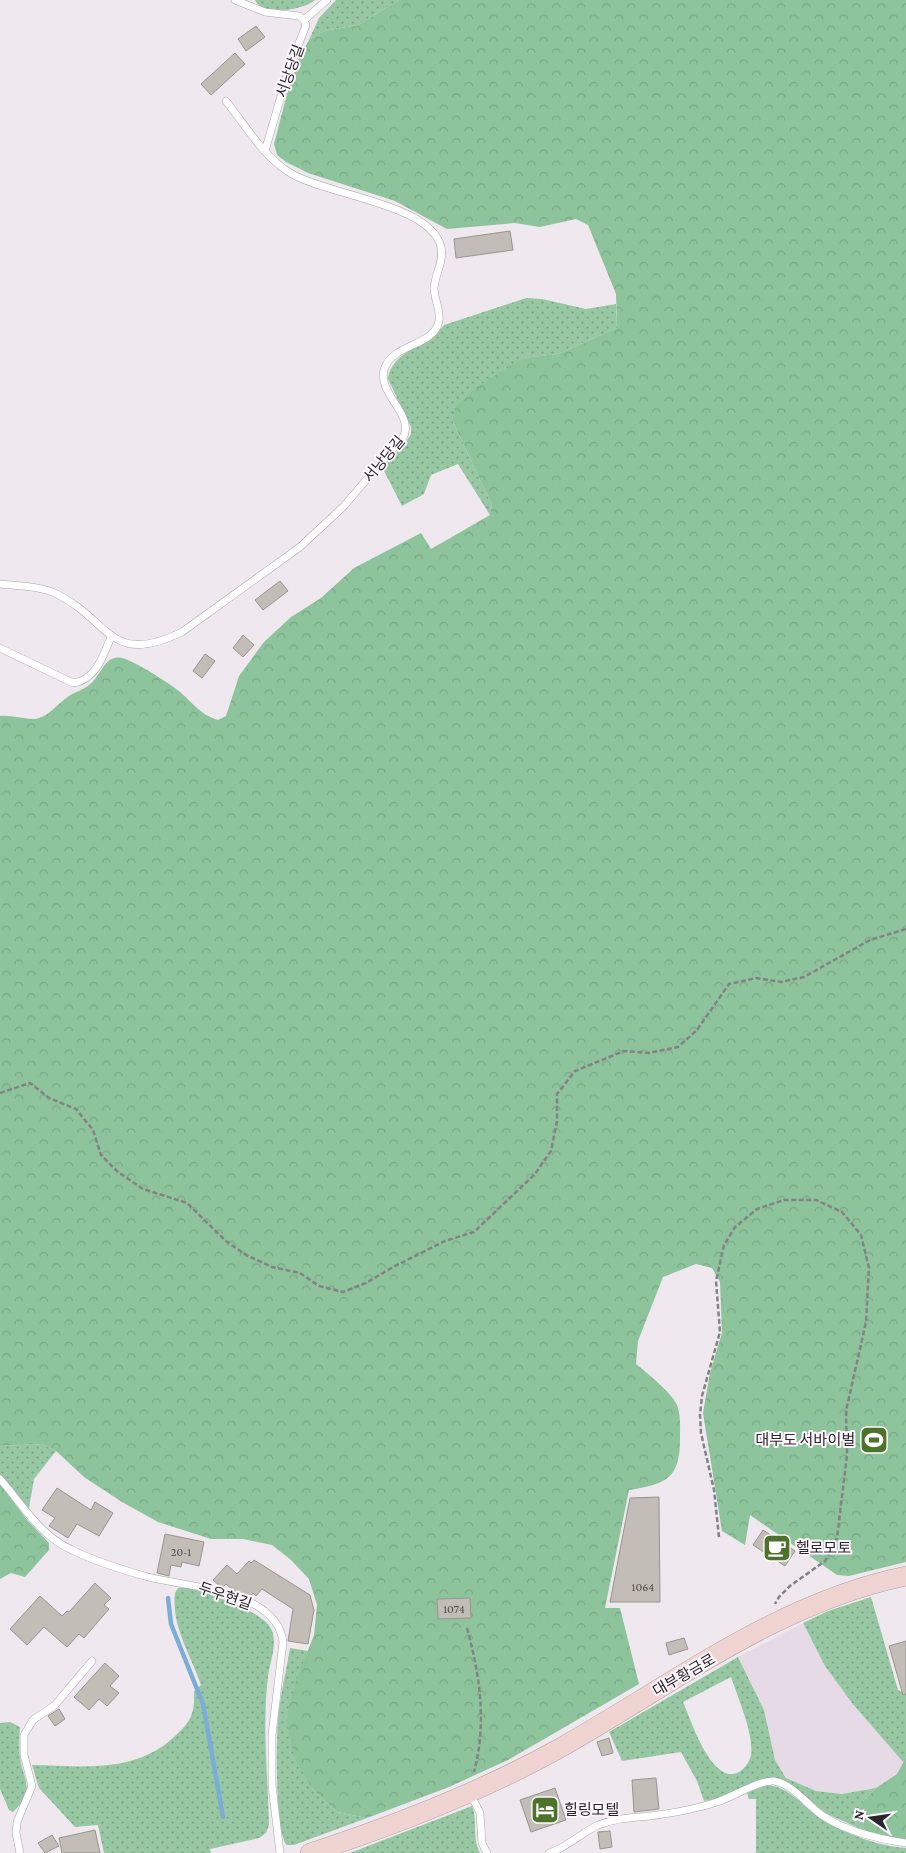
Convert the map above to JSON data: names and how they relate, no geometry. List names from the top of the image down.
{
  "streets": {
    "main road": ["대부황금로"],
    "lane": ["서낭당길", "두우현길"]
  },
  "places": {
    "sports": ["대부도 서바이벌"],
    "cafe": ["헬로모토"],
    "hotel": ["힐링모텔"]
  },
  "house_numbers": ["20-1", "1064", "1074"],
  "north": "left"
}
